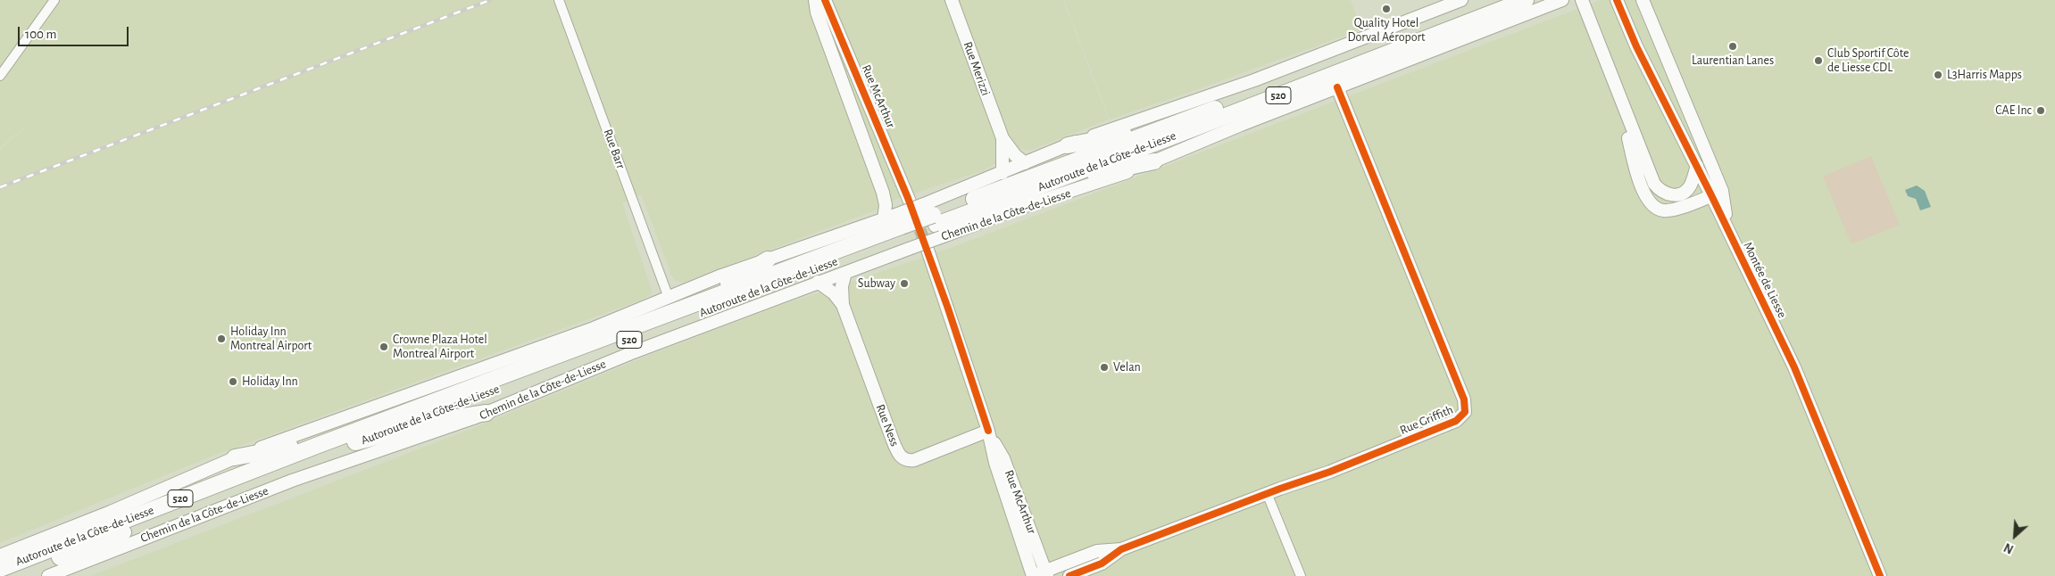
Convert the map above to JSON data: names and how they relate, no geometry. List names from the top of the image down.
{
  "streets": {
    "highway": ["520", "Autoroute de la Côte-de-Liesse"],
    "street": [
      "Rue Merizzi",
      "Rue McArthur",
      "Rue Barr",
      "Chemin de la Côte-de-Liesse",
      "Montée de Liesse",
      "Rue Griffith",
      "Rue Ness"
    ]
  },
  "crossings": [
    ["Rue Merizzi", "Chemin de la Côte-de-Liesse"],
    ["Rue McArthur", "Rue Griffith"],
    ["Rue McArthur", "Rue Ness"],
    ["Rue Barr", "Chemin de la Côte-de-Liesse"],
    ["Autoroute de la Côte-de-Liesse", "Chemin de la Côte-de-Liesse"],
    ["Chemin de la Côte-de-Liesse", "Rue Griffith"],
    ["Chemin de la Côte-de-Liesse", "Rue Ness"]
  ],
  "places": [
    "Quality Hotel Dorval Aéroport",
    "Laurentian Lanes",
    "Club Sportif Côte de Liesse CDL",
    "L3Harris Mapps",
    "CAE Inc",
    "Subway",
    "Holiday Inn Montreal Airport",
    "Crowne Plaza Hotel Montreal Airport",
    "Velan",
    "Holiday Inn"
  ],
  "scale_bar": "100 m",
  "north": "bottom left"
}
